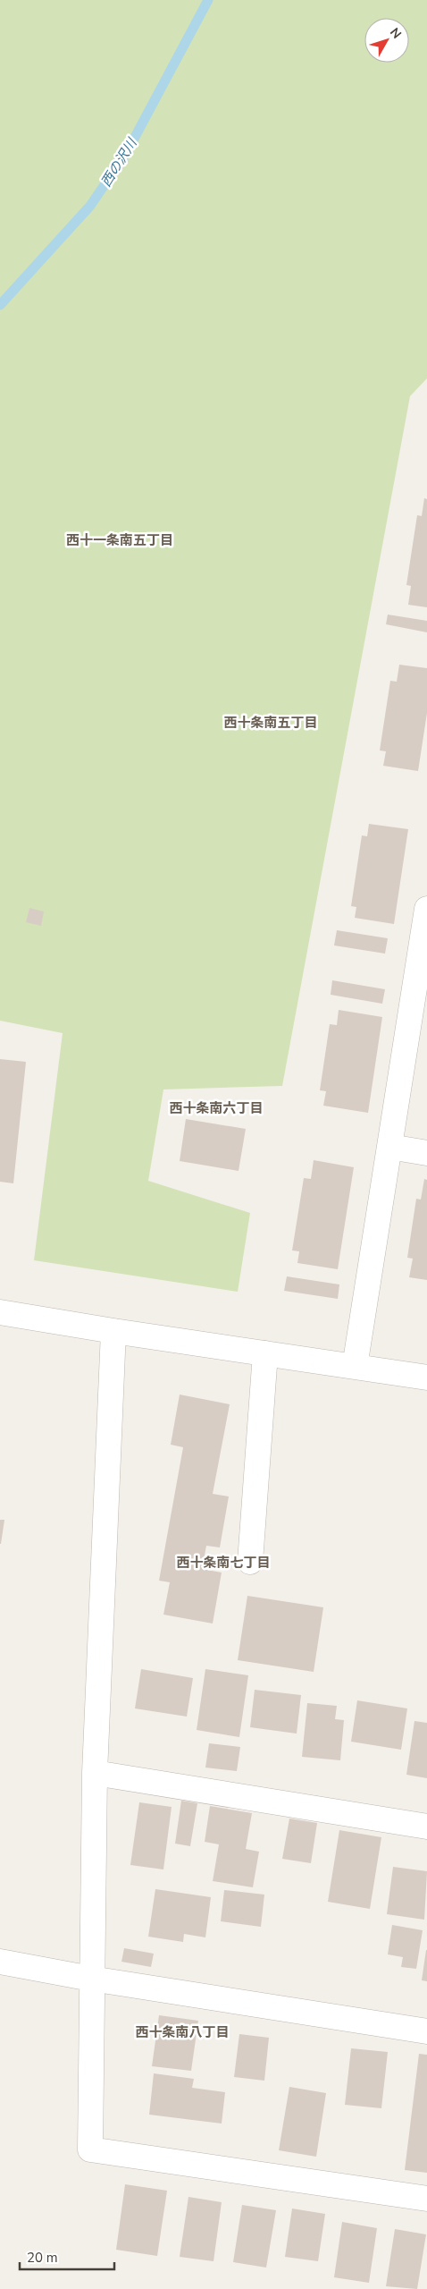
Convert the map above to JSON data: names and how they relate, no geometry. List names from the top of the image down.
{
  "districts": [
    "西十一条南五丁目",
    "西十条南五丁目",
    "西十条南六丁目",
    "西十条南七丁目",
    "西十条南八丁目"
  ],
  "water": ["西の沢川"],
  "scale_bar": "20 m",
  "north": "top right"
}
